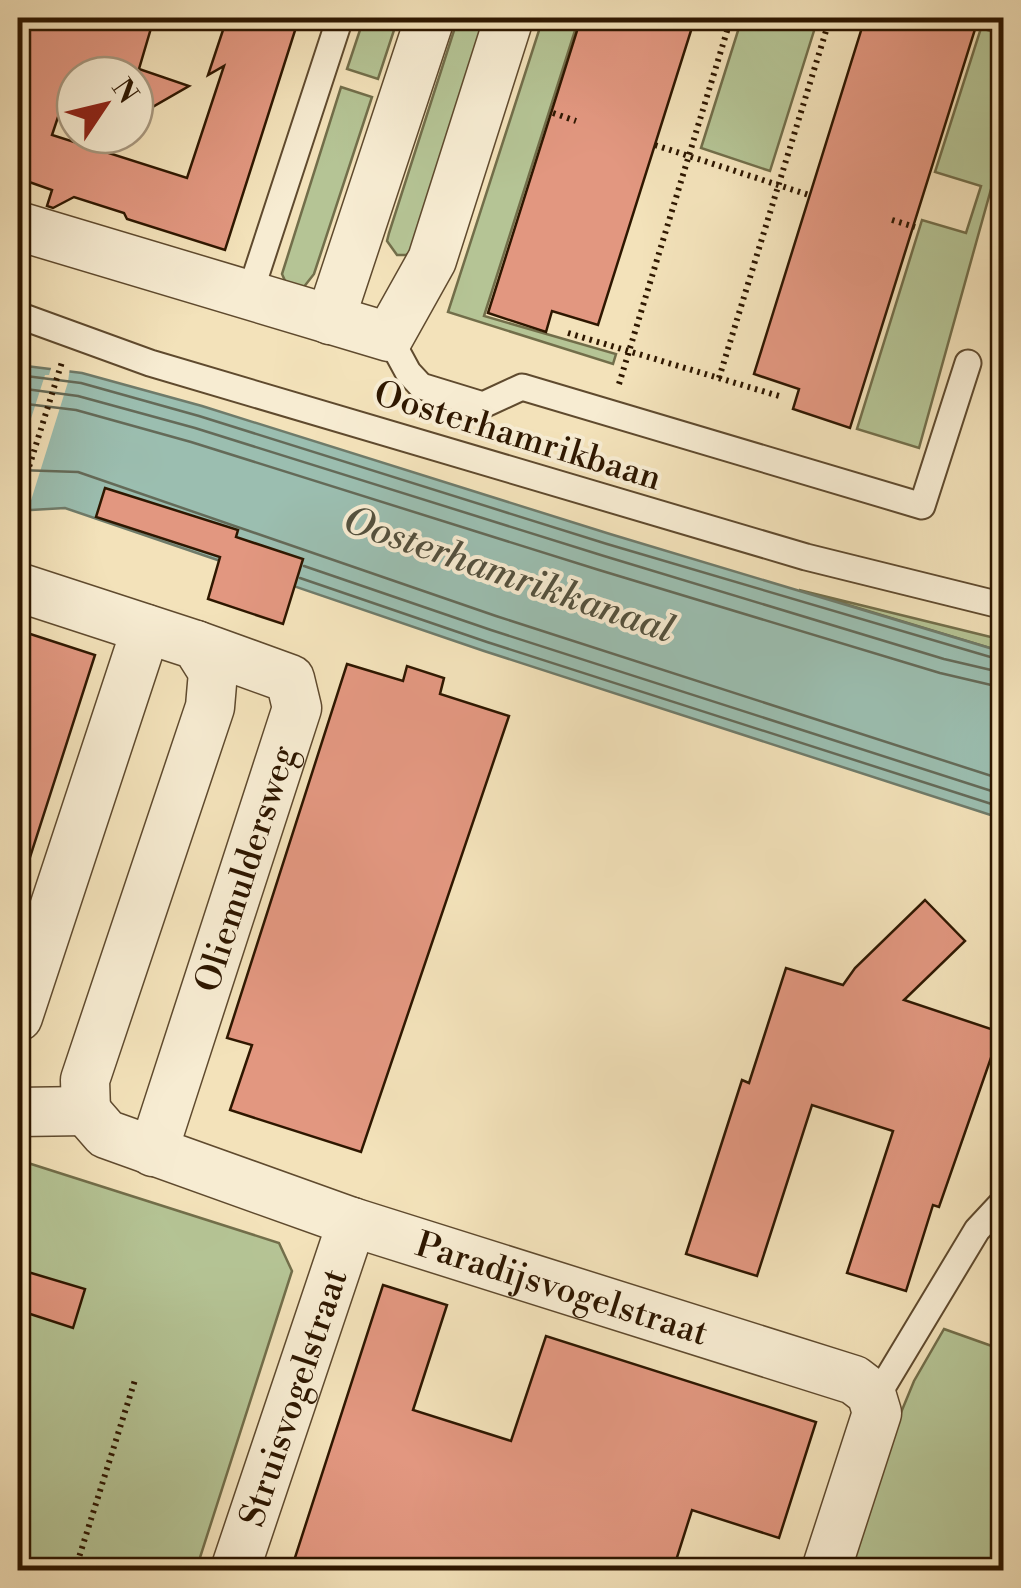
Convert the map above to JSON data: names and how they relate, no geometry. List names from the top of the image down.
{
  "streets": {
    "street": ["Oliemuldersweg", "Paradijsvogelstraat", "Struisvogelstraat"],
    "lane": ["Oosterhamrikbaan"]
  },
  "crossings": [
    ["Oliemuldersweg", "Paradijsvogelstraat"],
    ["Paradijsvogelstraat", "Struisvogelstraat"]
  ],
  "water": ["Oosterhamrikkanaal"],
  "north": "top right"
}
